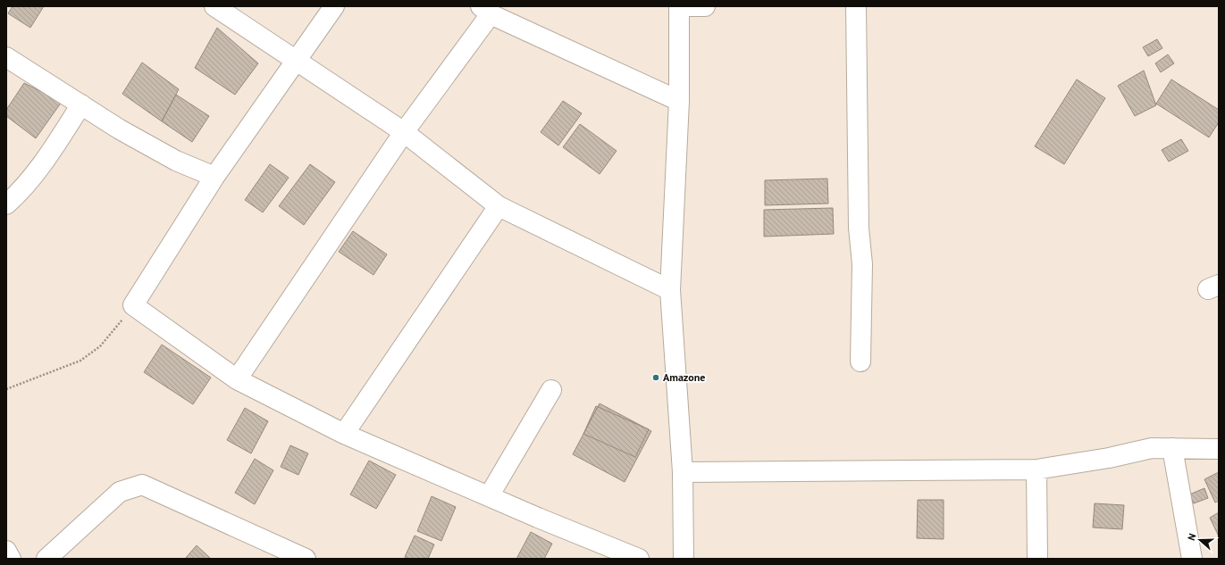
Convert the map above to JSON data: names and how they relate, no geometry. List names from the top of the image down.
{
  "places": ["Amazone"],
  "north": "left"
}
